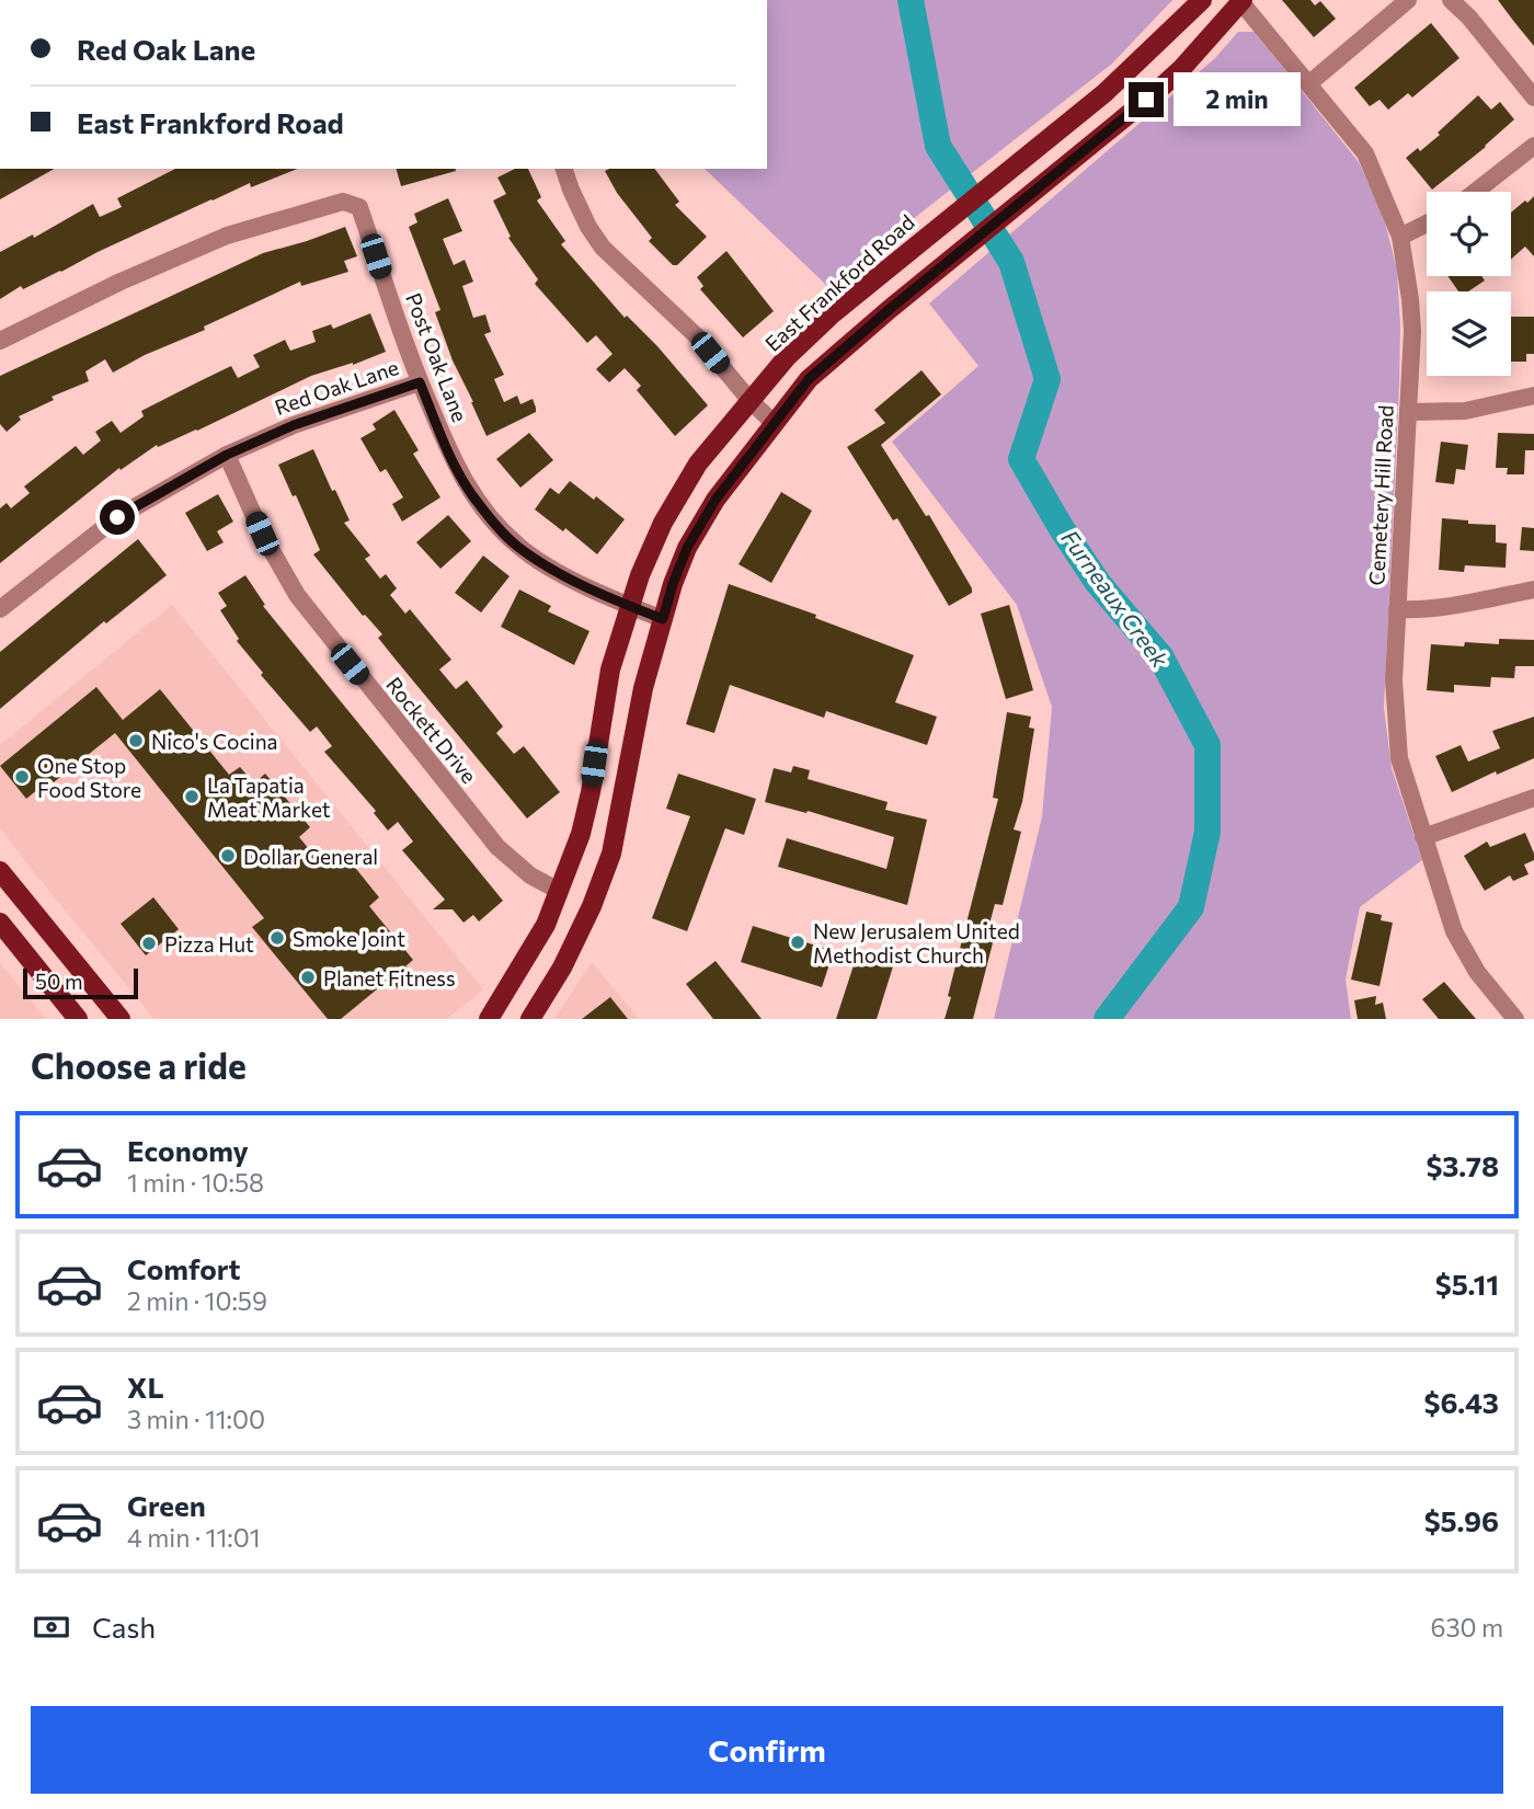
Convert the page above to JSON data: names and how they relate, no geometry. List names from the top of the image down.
{
  "streets": {
    "main road": ["East Frankford Road"],
    "street": [
      "Post Oak Lane",
      "Red Oak Lane",
      "Cemetery Hill Road",
      "Rockett Drive"
    ]
  },
  "crossings": [
    ["East Frankford Road", "Post Oak Lane"],
    ["East Frankford Road", "Rockett Drive"],
    ["Post Oak Lane", "Red Oak Lane"],
    ["Red Oak Lane", "Rockett Drive"]
  ],
  "water": ["Furneaux Creek"],
  "places": [
    "Nico's Cocina",
    "One Stop Food Store",
    "La Tapatia Meat Market",
    "Dollar General",
    "Smoke Joint",
    "New Jerusalem United Methodist Church",
    "Pizza Hut",
    "Planet Fitness"
  ],
  "scale_bar": "50 m",
  "page": {
    "banner": ["Red Oak Lane", "East Frankford Road"],
    "bubble": "2 min",
    "scale": "50 m",
    "heading": "Choose a ride",
    "list": [
      {
        "name": "Economy",
        "note": "1 min · 10:58",
        "value": "$3.78"
      },
      {
        "name": "Comfort",
        "note": "2 min · 10:59",
        "value": "$5.11"
      },
      {
        "name": "XL",
        "note": "3 min · 11:00",
        "value": "$6.43"
      },
      {
        "name": "Green",
        "note": "4 min · 11:01",
        "value": "$5.96"
      }
    ],
    "pay": ["Cash", "630 m"],
    "buttons": "Confirm"
  }
}
